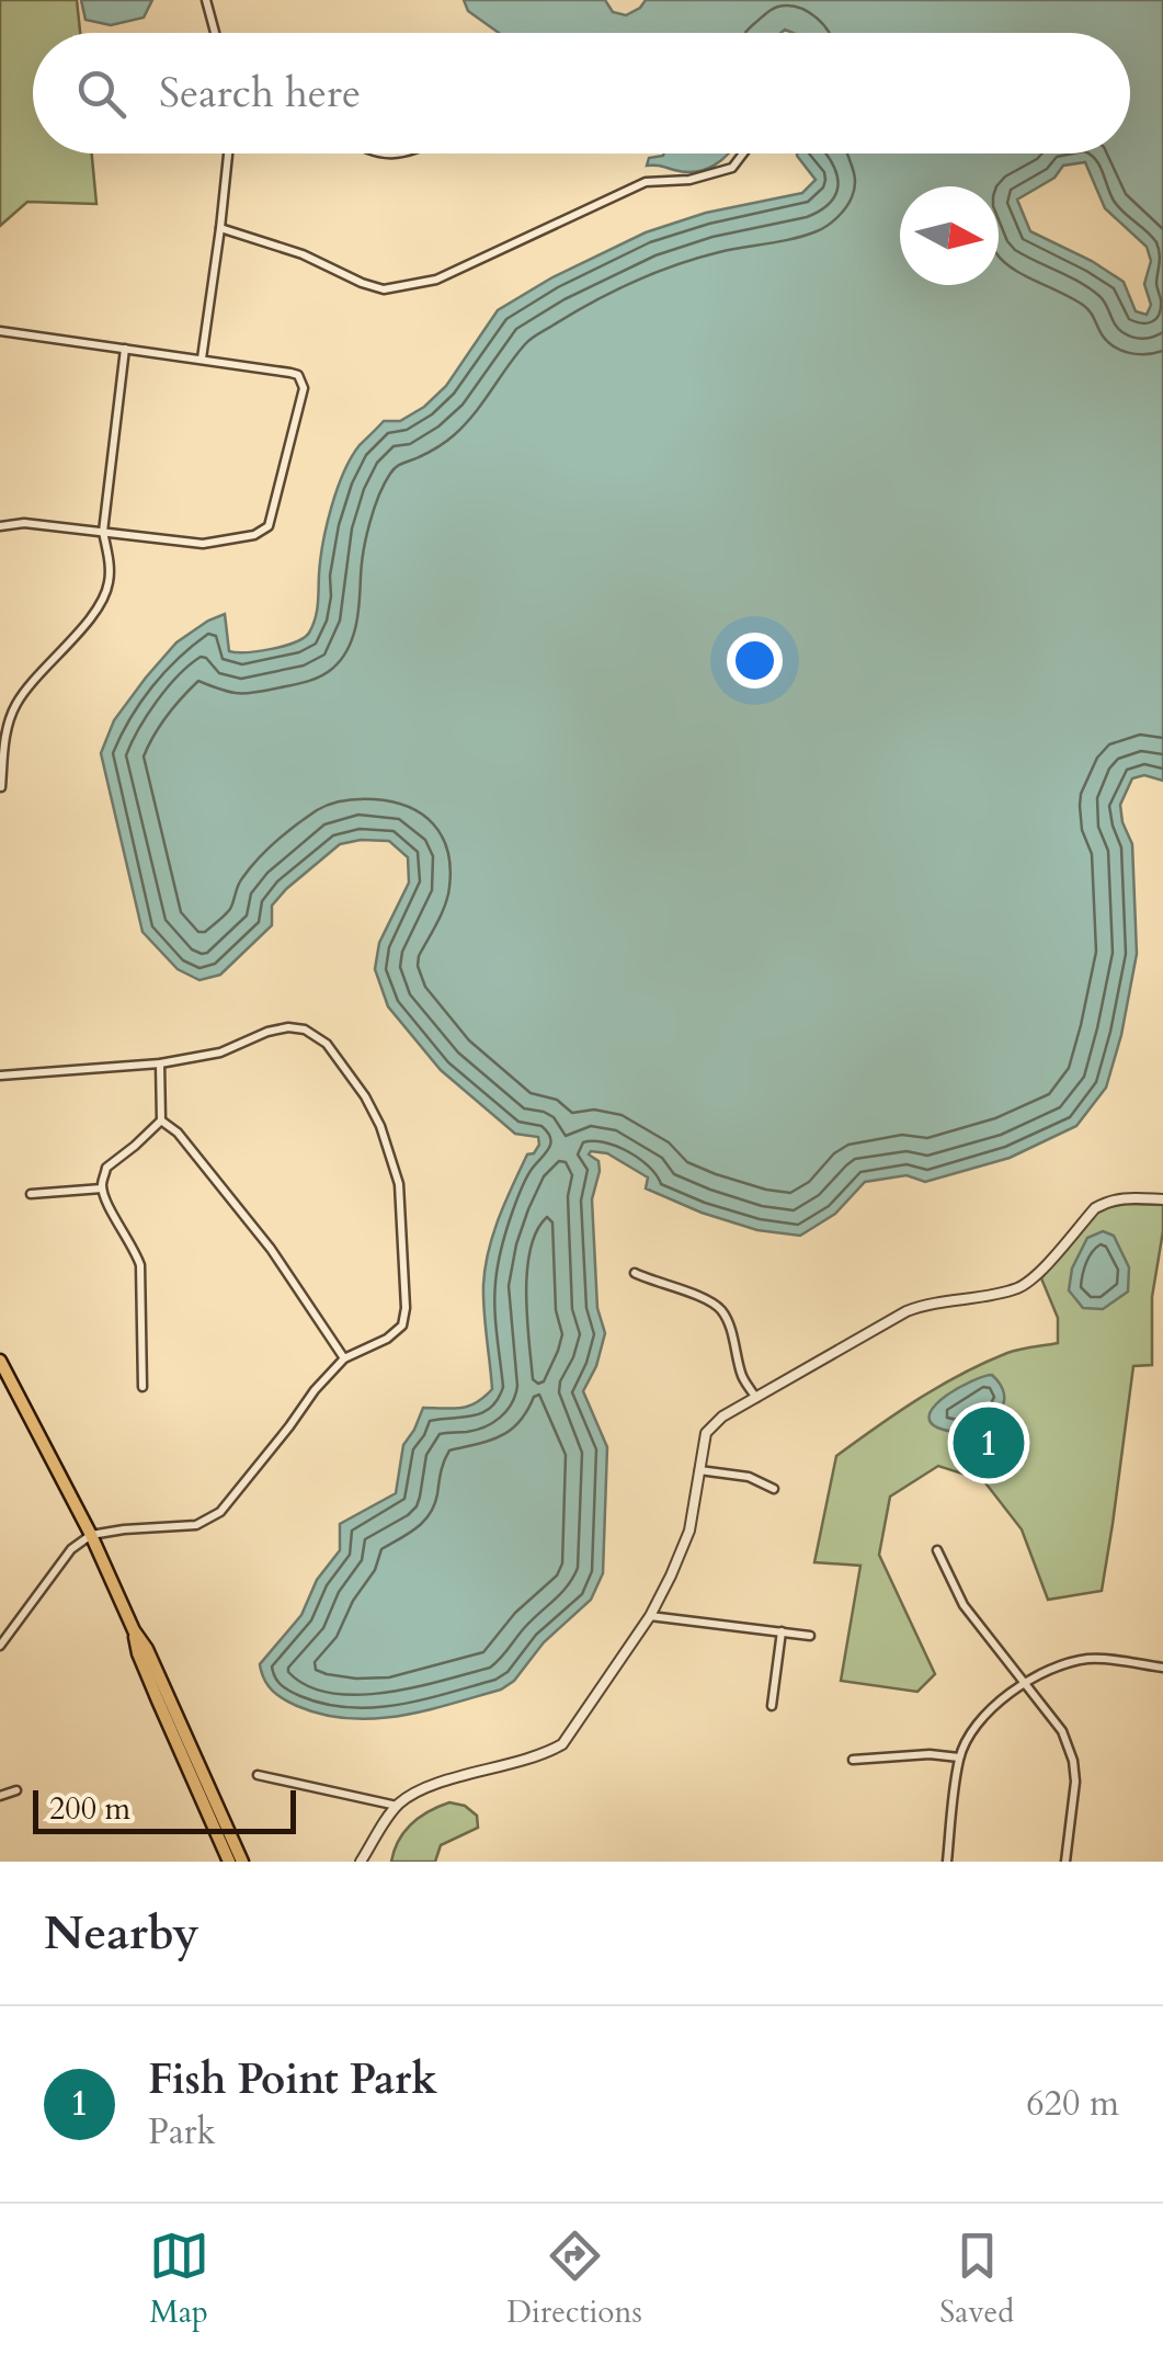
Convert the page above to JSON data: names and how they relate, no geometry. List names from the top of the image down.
{
  "scale_bar": "200 m",
  "north": "right",
  "page": {
    "search": "Search here",
    "pins": "1",
    "scale": "200 m",
    "heading": "Nearby",
    "list": [
      {
        "mark": "1",
        "name": "Fish Point Park",
        "note": "Park",
        "value": "620 m"
      }
    ],
    "nav": ["Map", "Directions", "Saved"]
  }
}
